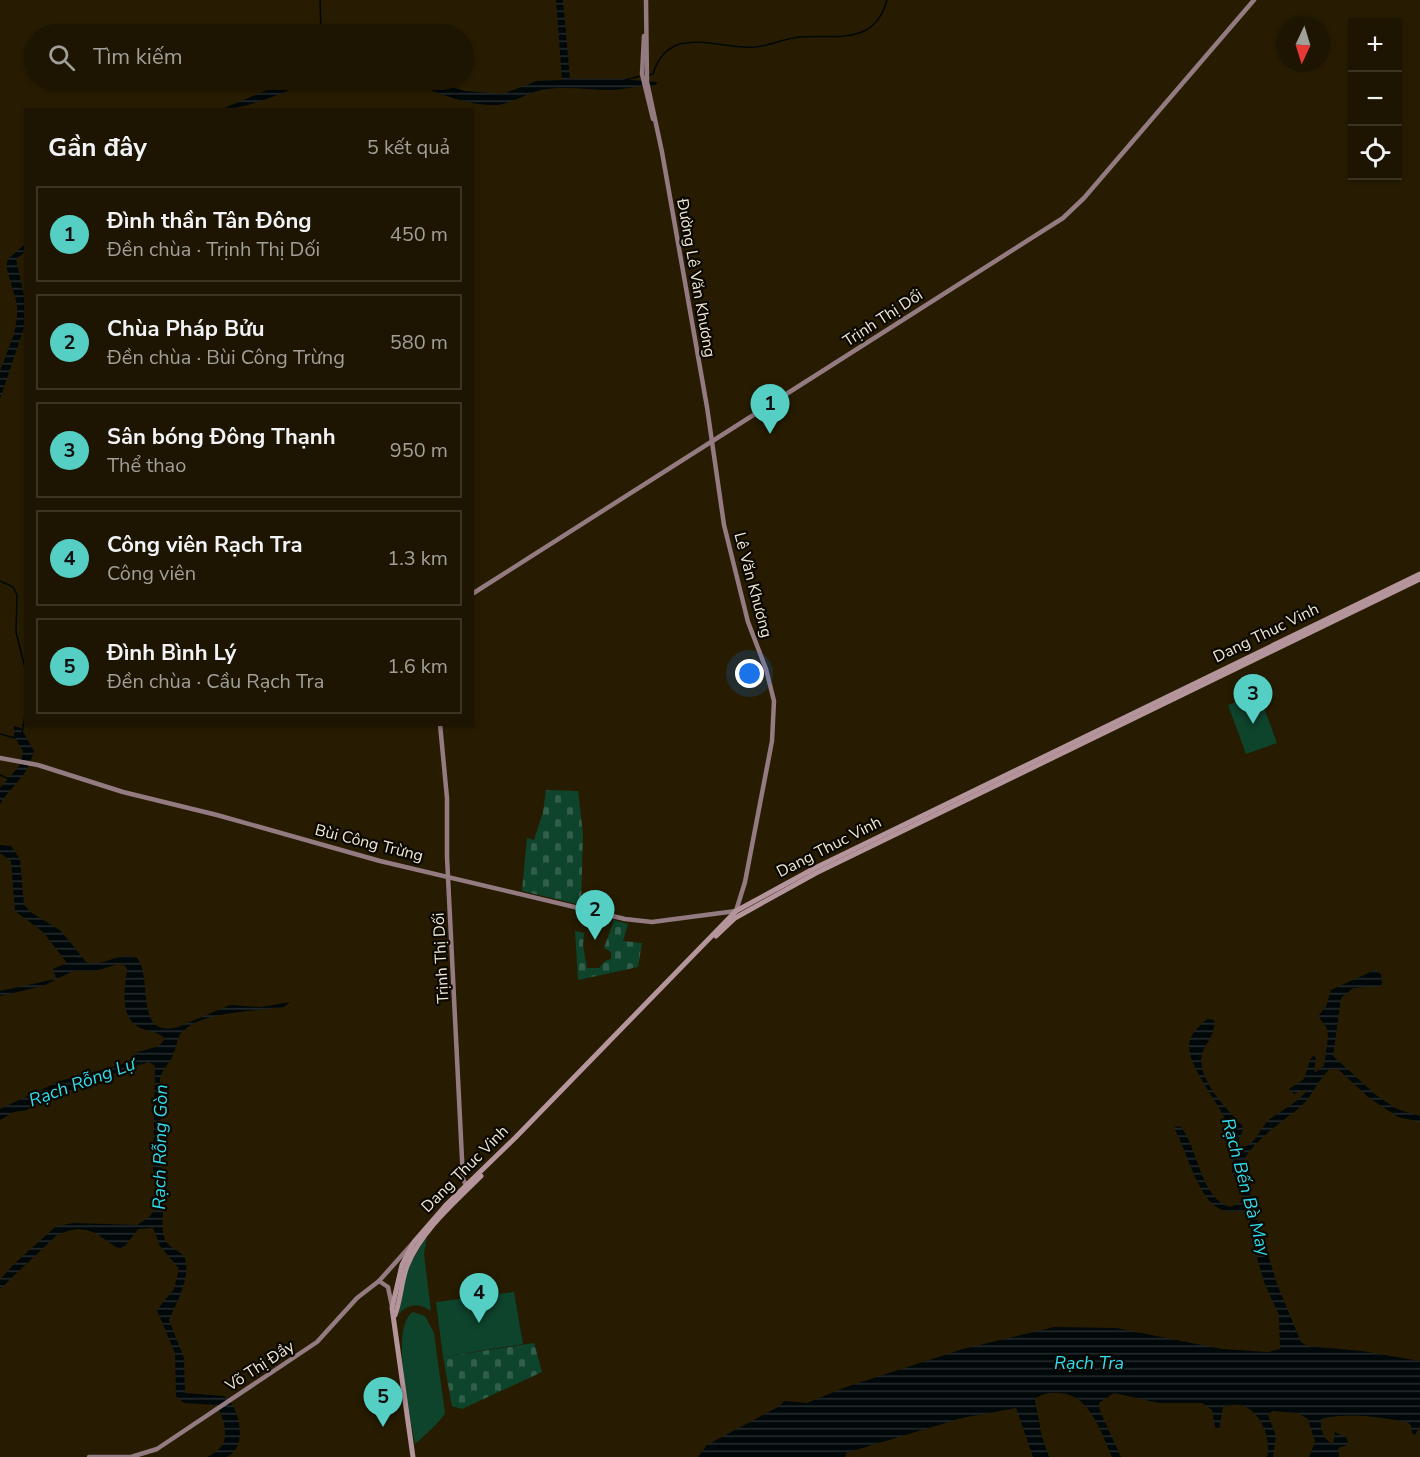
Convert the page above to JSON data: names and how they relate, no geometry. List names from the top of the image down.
{
  "streets": {
    "main road": ["Dang Thuc Vinh"],
    "street": [
      "Đường Lê Văn Khương",
      "Trịnh Thị Dối",
      "Lê Văn Khương",
      "Bùi Công Trừng",
      "Võ Thị Đầy"
    ]
  },
  "crossings": [
    ["Đường Lê Văn Khương", "Trịnh Thị Dối"],
    ["Đường Lê Văn Khương", "Lê Văn Khương"],
    ["Trịnh Thị Dối", "Lê Văn Khương"],
    ["Trịnh Thị Dối", "Dang Thuc Vinh"],
    ["Trịnh Thị Dối", "Bùi Công Trừng"],
    ["Lê Văn Khương", "Dang Thuc Vinh"],
    ["Lê Văn Khương", "Bùi Công Trừng"],
    ["Dang Thuc Vinh", "Bùi Công Trừng"],
    ["Dang Thuc Vinh", "Võ Thị Đầy"]
  ],
  "water": [
    "Rạch Rỗng Lự",
    "Rạch Rỗng Gòn",
    "Rạch Bến Bà May",
    "Rạch Tra"
  ],
  "north": "bottom",
  "page": {
    "map_buttons": ["+", "−"],
    "search": "Tìm kiếm",
    "heading": ["Gần đây", "5 kết quả"],
    "list": [
      {
        "mark": "1",
        "name": "Đình thần Tân Đông",
        "note": "Đền chùa · Trịnh Thị Dối",
        "value": "450 m"
      },
      {
        "mark": "2",
        "name": "Chùa Pháp Bửu",
        "note": "Đền chùa · Bùi Công Trừng",
        "value": "580 m"
      },
      {
        "mark": "3",
        "name": "Sân bóng Đông Thạnh",
        "note": "Thể thao",
        "value": "950 m"
      },
      {
        "mark": "4",
        "name": "Công viên Rạch Tra",
        "note": "Công viên",
        "value": "1.3 km"
      },
      {
        "mark": "5",
        "name": "Đình Bình Lý",
        "note": "Đền chùa · Cầu Rạch Tra",
        "value": "1.6 km"
      }
    ],
    "pins": [
      "1",
      "3",
      "2",
      "4",
      "5"
    ]
  }
}
